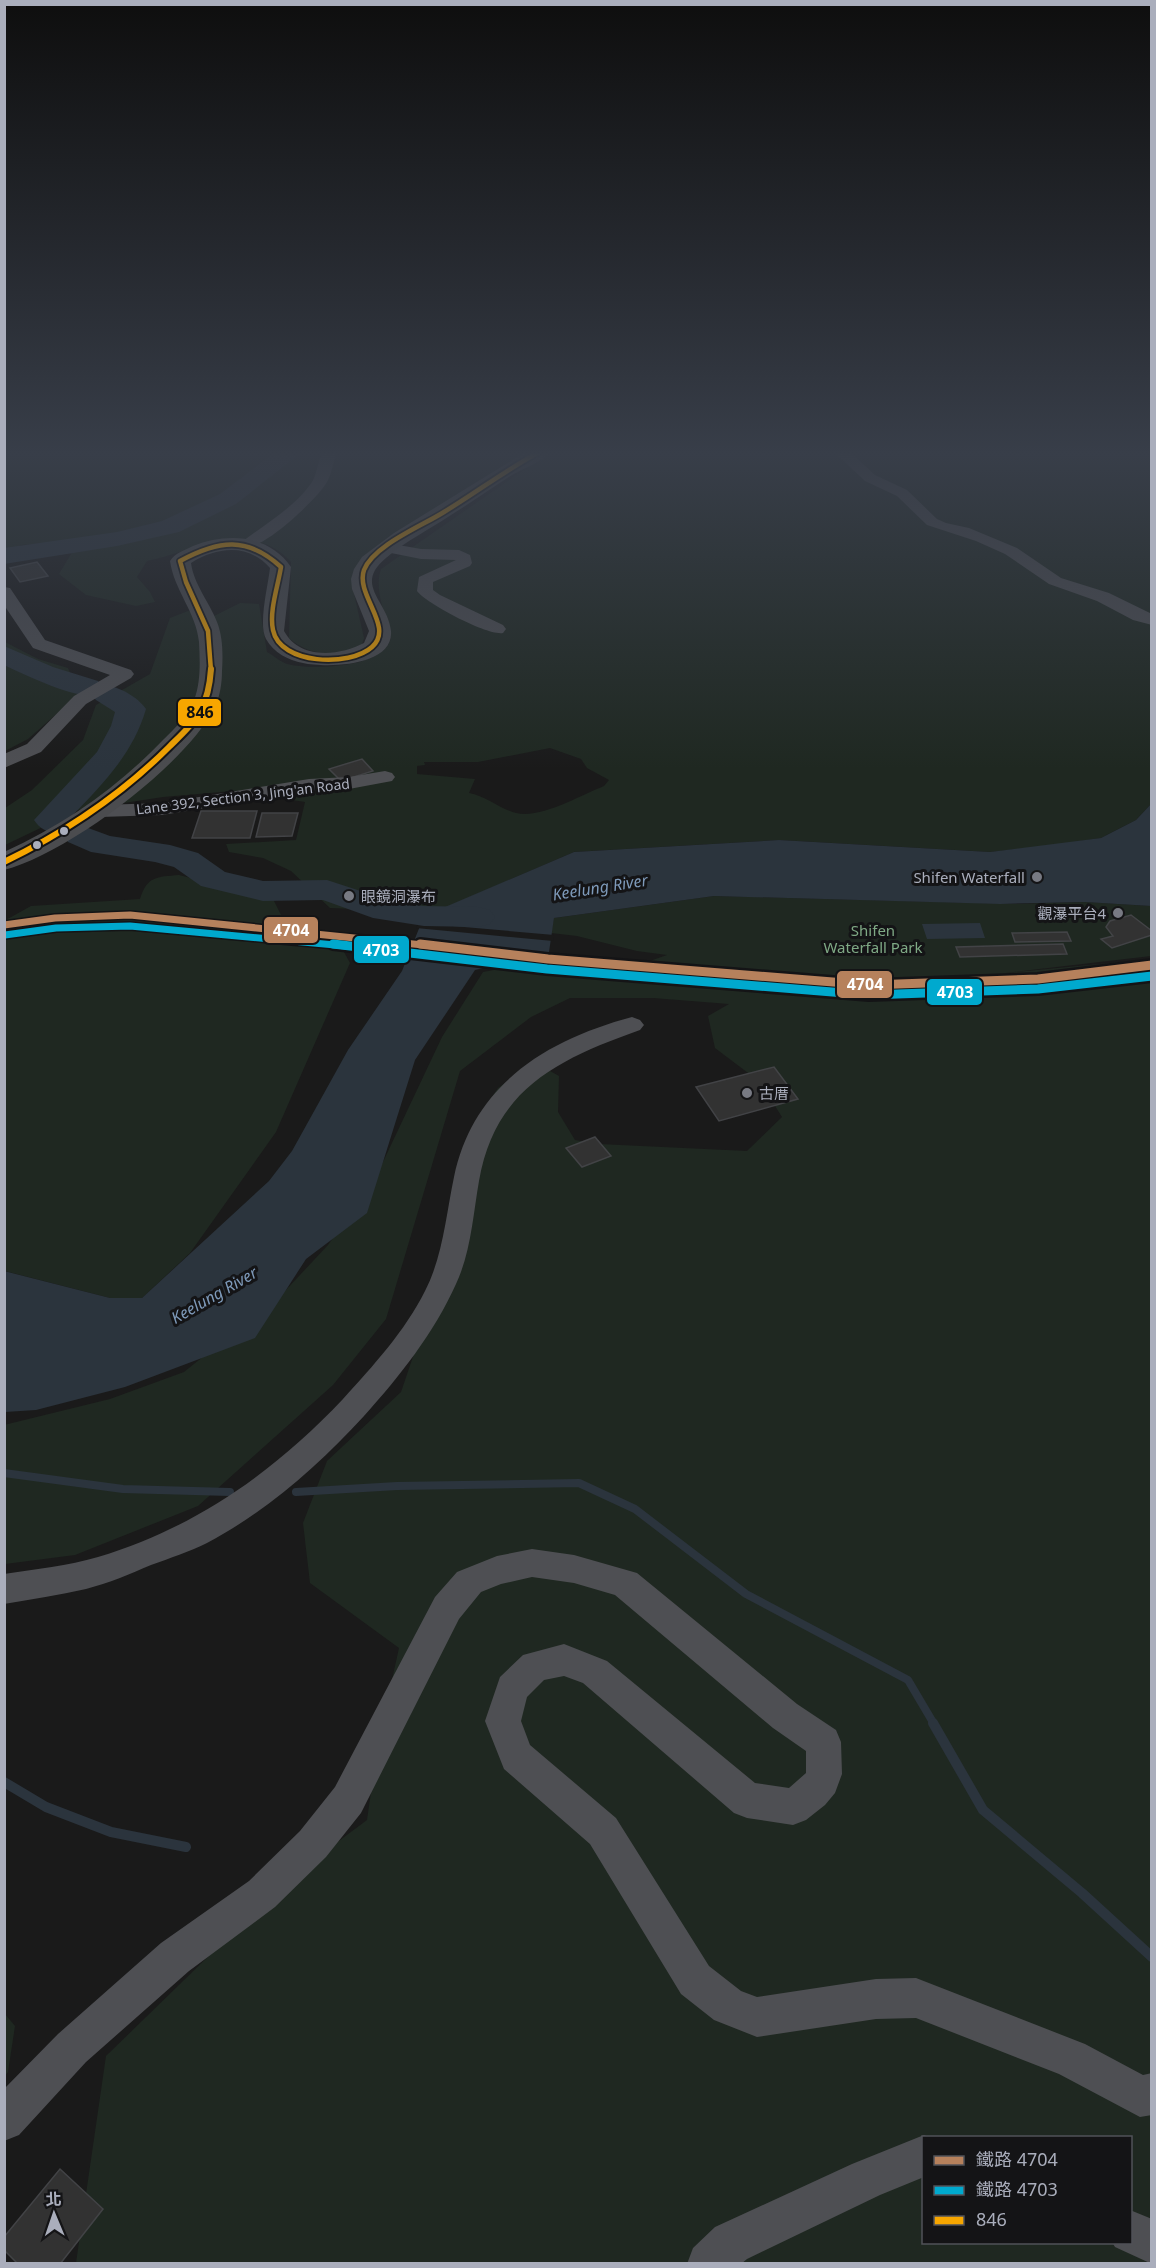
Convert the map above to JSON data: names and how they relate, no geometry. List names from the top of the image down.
{
  "streets": {
    "street": ["Lane 392, Section 3, Jing'an Road"]
  },
  "water": ["Keelung River"],
  "parks": ["Shifen Waterfall Park"],
  "places": [
    "Shifen Waterfall",
    "眼鏡洞瀑布",
    "觀瀑平台4",
    "古厝"
  ],
  "lines": ["transit line 846", "rail line 4704", "rail line 4703"],
  "legend": ["鐵路 4704", "鐵路 4703", "846"],
  "north": "top"
}
